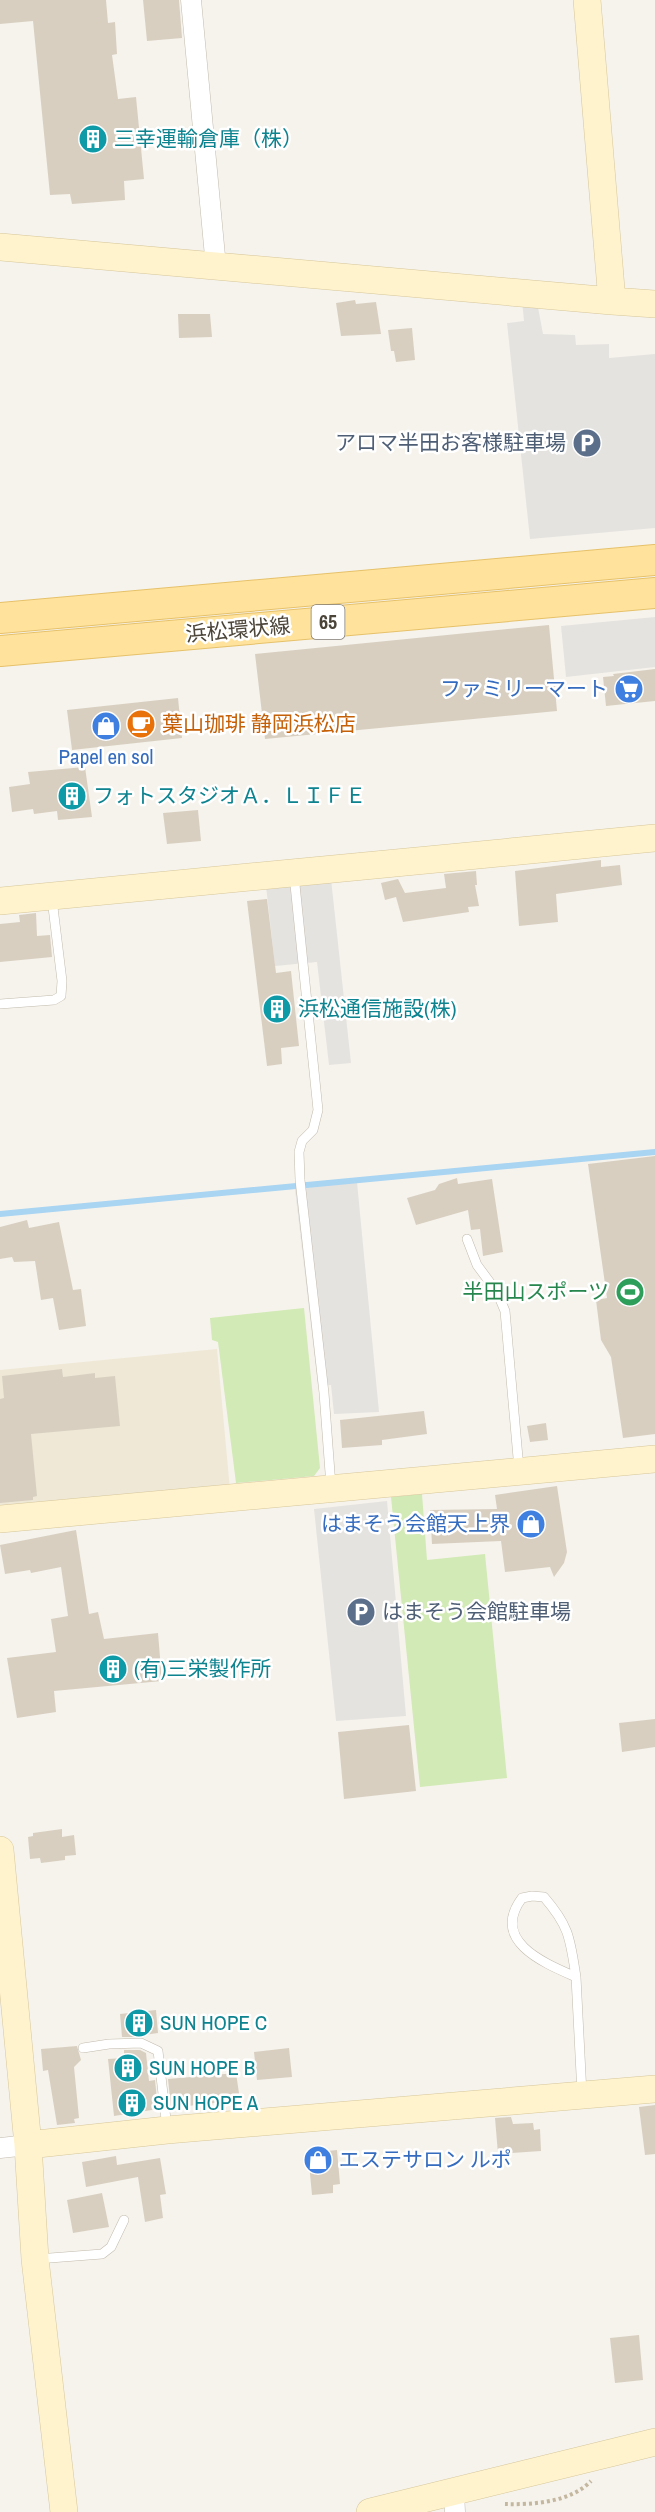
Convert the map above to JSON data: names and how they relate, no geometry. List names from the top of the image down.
{
  "streets": {
    "main road": ["65", "浜松環状線"]
  },
  "places": {
    "building": [
      "三幸運輸倉庫（株）",
      "フォトスタジオＡ．ＬＩＦＥ",
      "浜松通信施設(株)",
      "(有)三栄製作所",
      "SUN HOPE C",
      "SUN HOPE B",
      "SUN HOPE A"
    ],
    "parking": ["アロマ半田お客様駐車場", "はまそう会館駐車場"],
    "supermarket": ["ファミリーマート"],
    "cafe": ["葉山珈琲 静岡浜松店"],
    "shop": ["Papel en sol", "はまそう会館天上界", "エステサロン ルポ"],
    "sports": ["半田山スポーツ"]
  }
}
